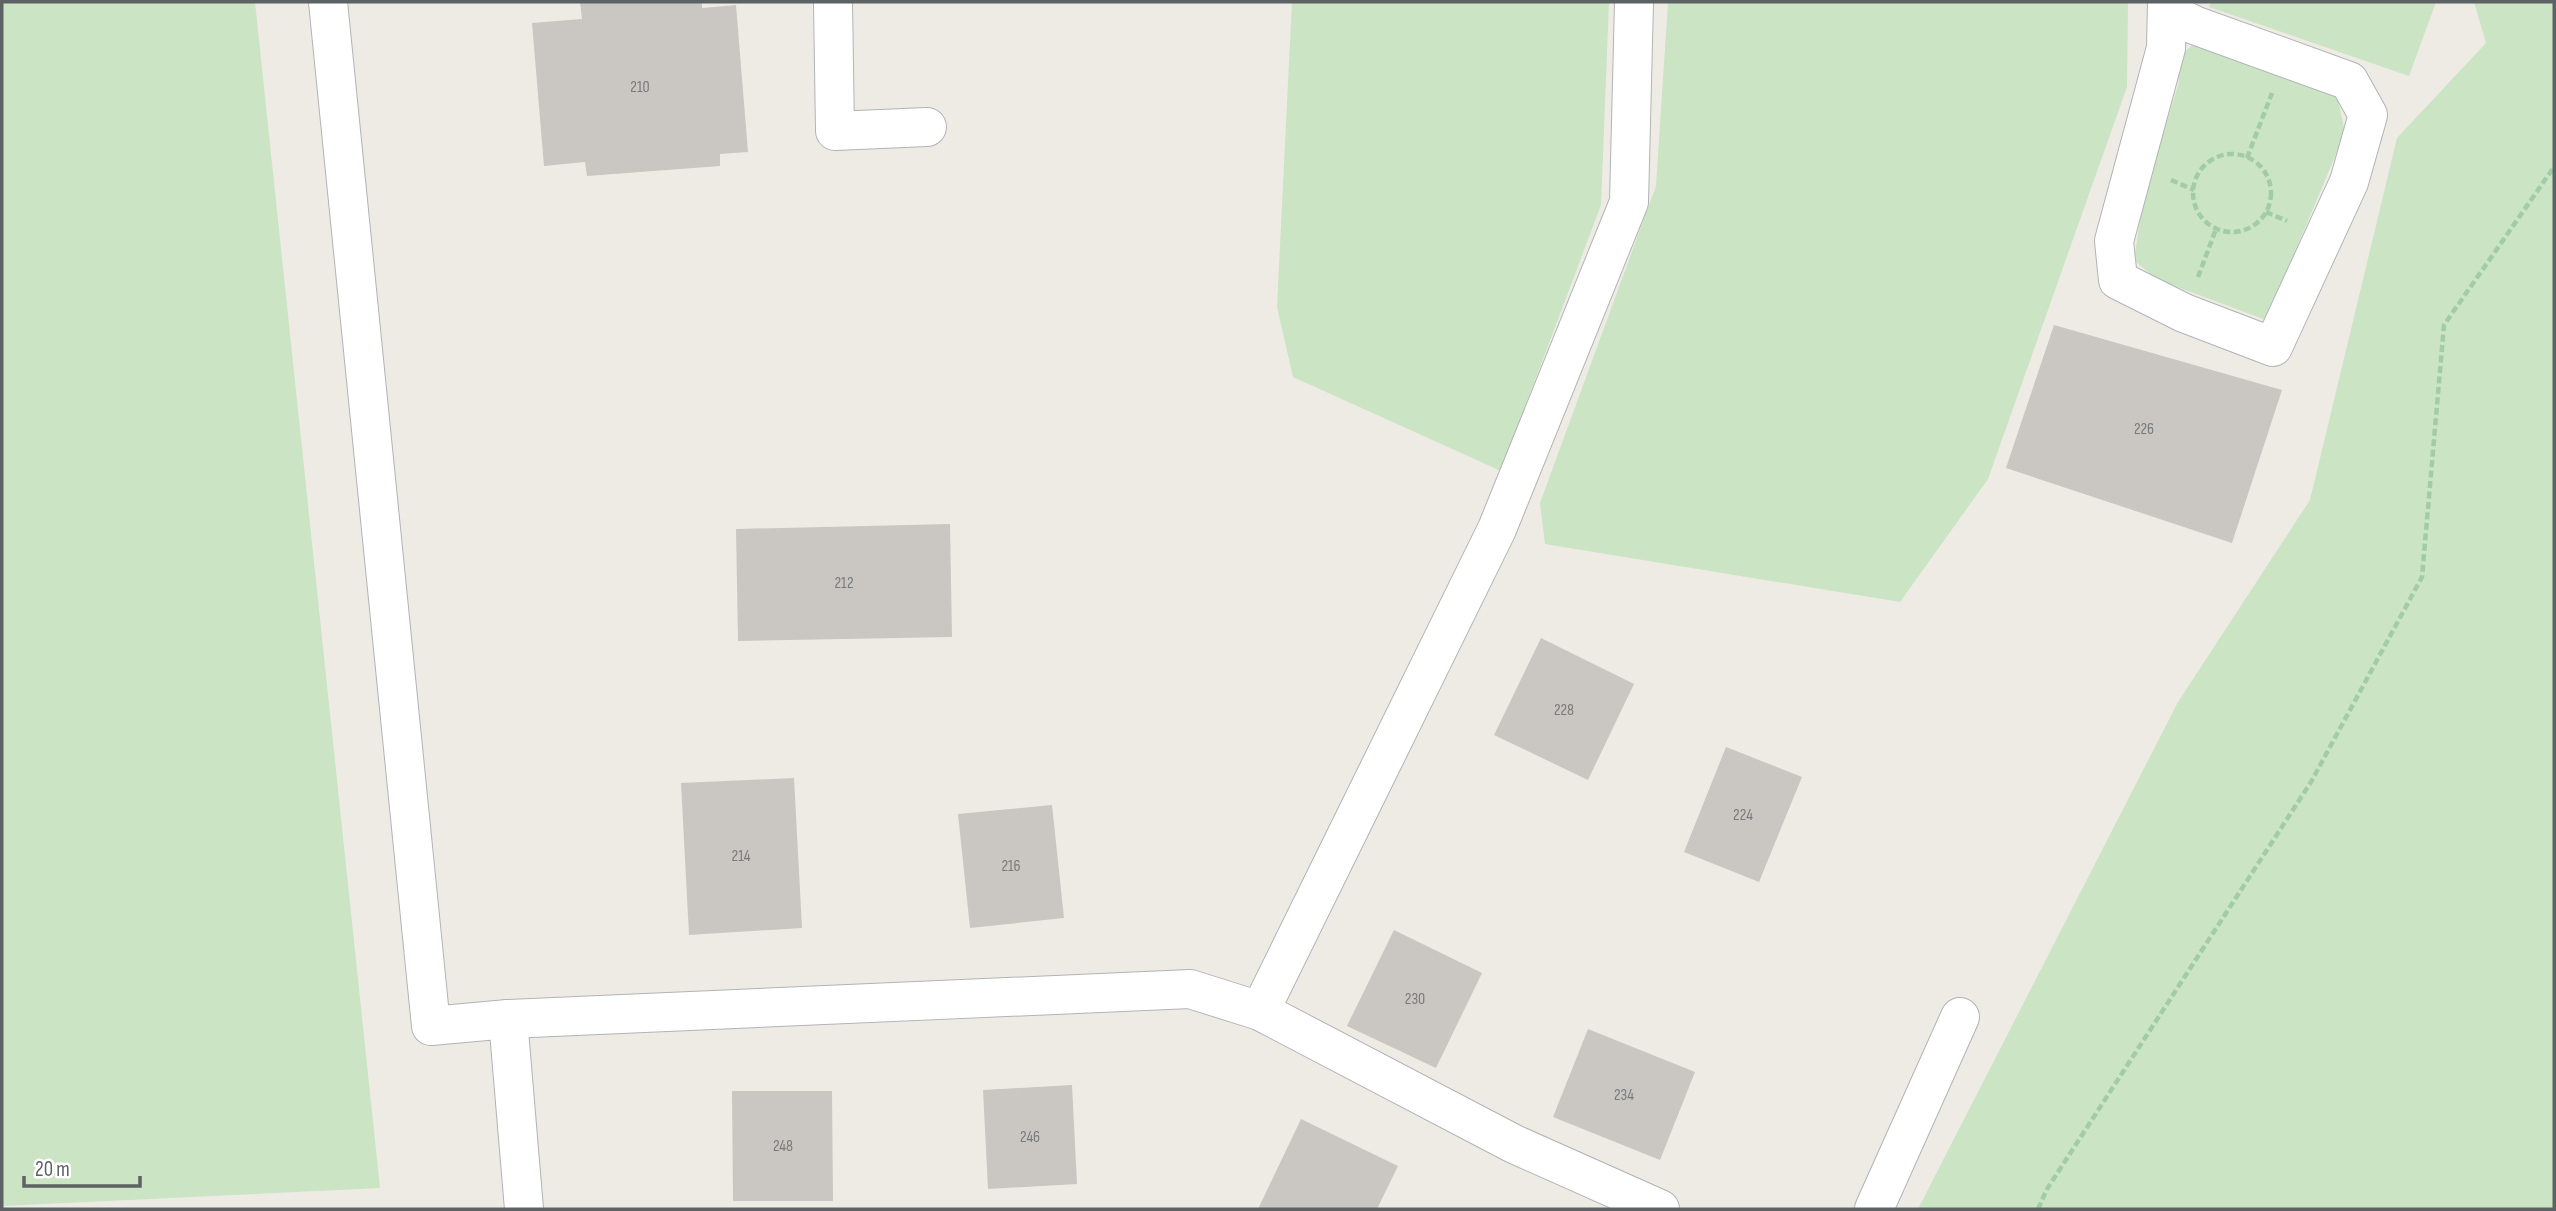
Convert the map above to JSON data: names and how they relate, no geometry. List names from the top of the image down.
{
  "house_numbers": [
    "210",
    "226",
    "212",
    "228",
    "224",
    "214",
    "216",
    "230",
    "234",
    "246",
    "248"
  ],
  "scale_bar": "20 m"
}
